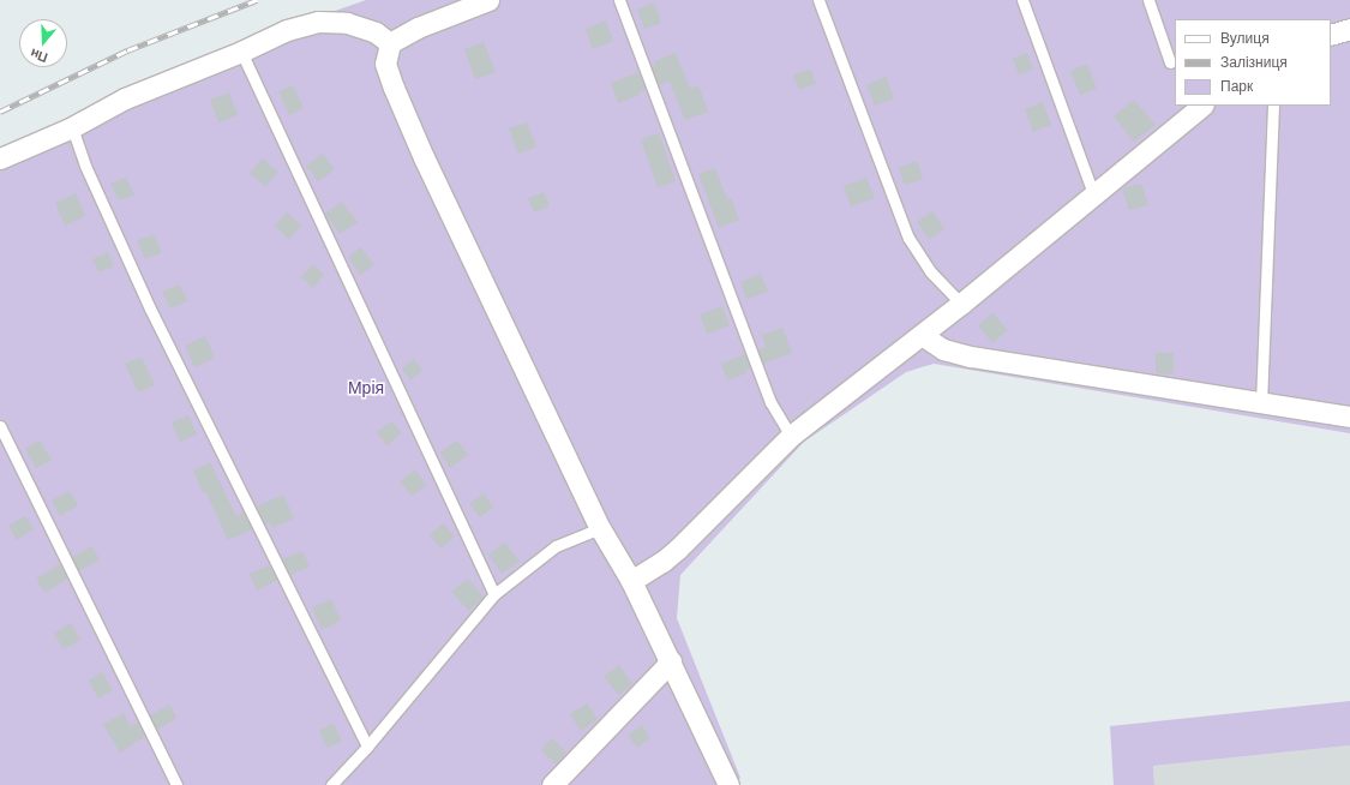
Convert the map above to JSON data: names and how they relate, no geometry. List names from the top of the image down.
{
  "parks": ["Мрія"],
  "legend": ["Вулиця", "Залізниця", "Парк"],
  "north": "bottom"
}
